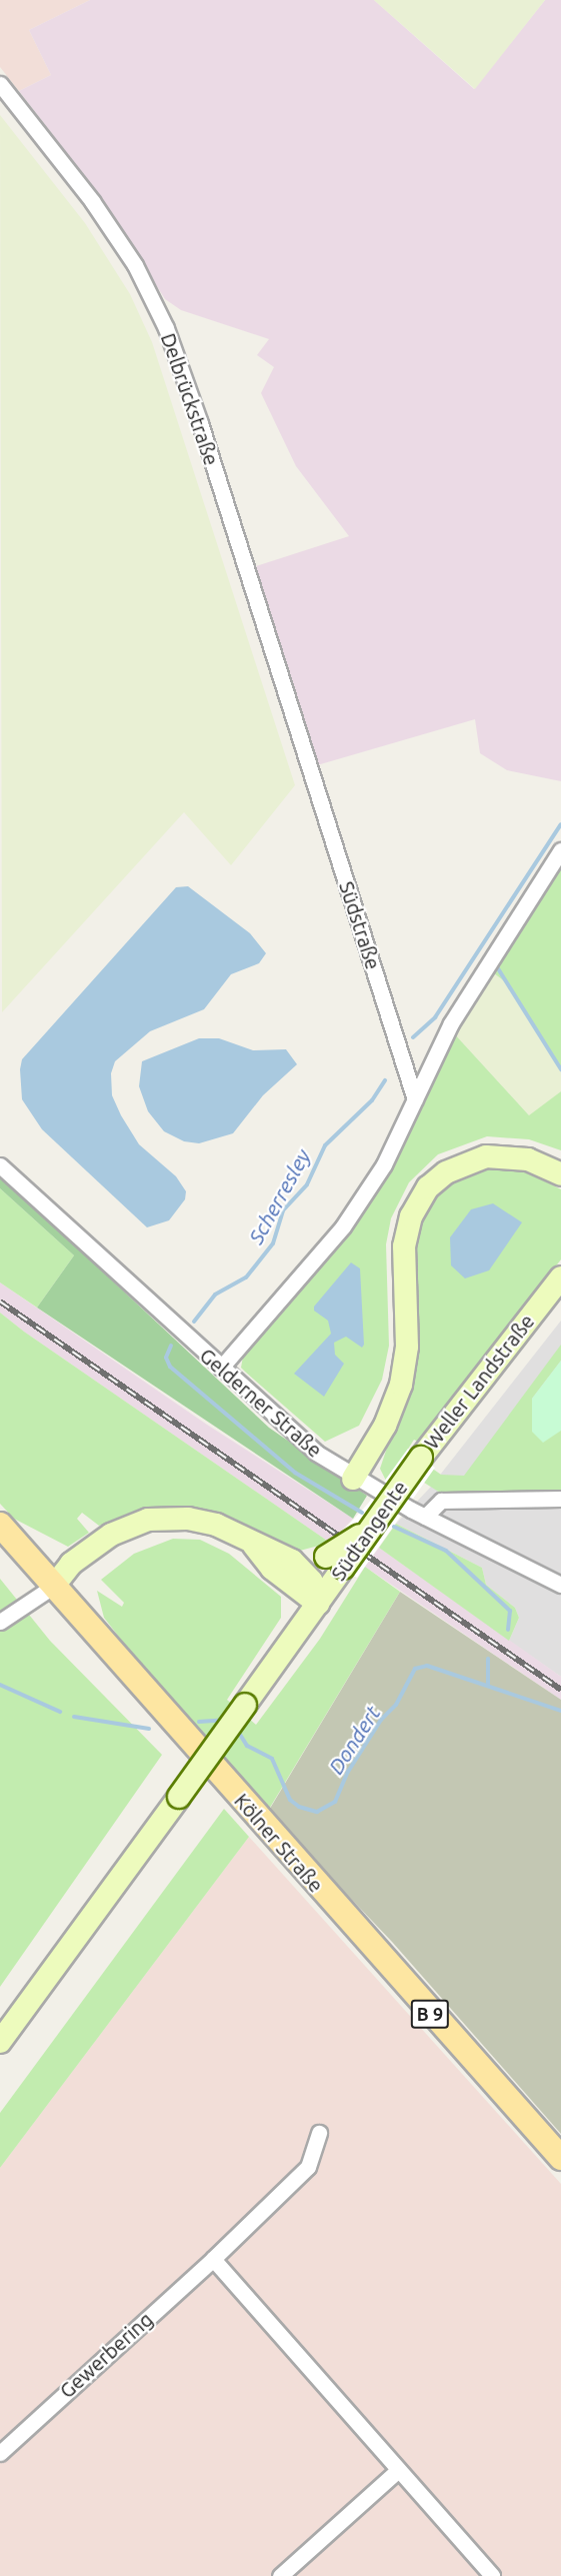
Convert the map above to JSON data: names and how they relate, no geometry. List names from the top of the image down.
{
  "streets": {
    "main road": [
      "Weller Landstraße",
      "Südtangente",
      "Kölner Straße",
      "B 9"
    ],
    "street": [
      "Delbrückstraße",
      "Südstraße",
      "Gelderner Straße",
      "Gewerbering"
    ]
  },
  "crossings": [
    ["Delbrückstraße", "Südstraße"],
    ["Weller Landstraße", "Südtangente"]
  ],
  "water": ["Scherresley", "Dondert"]
}
